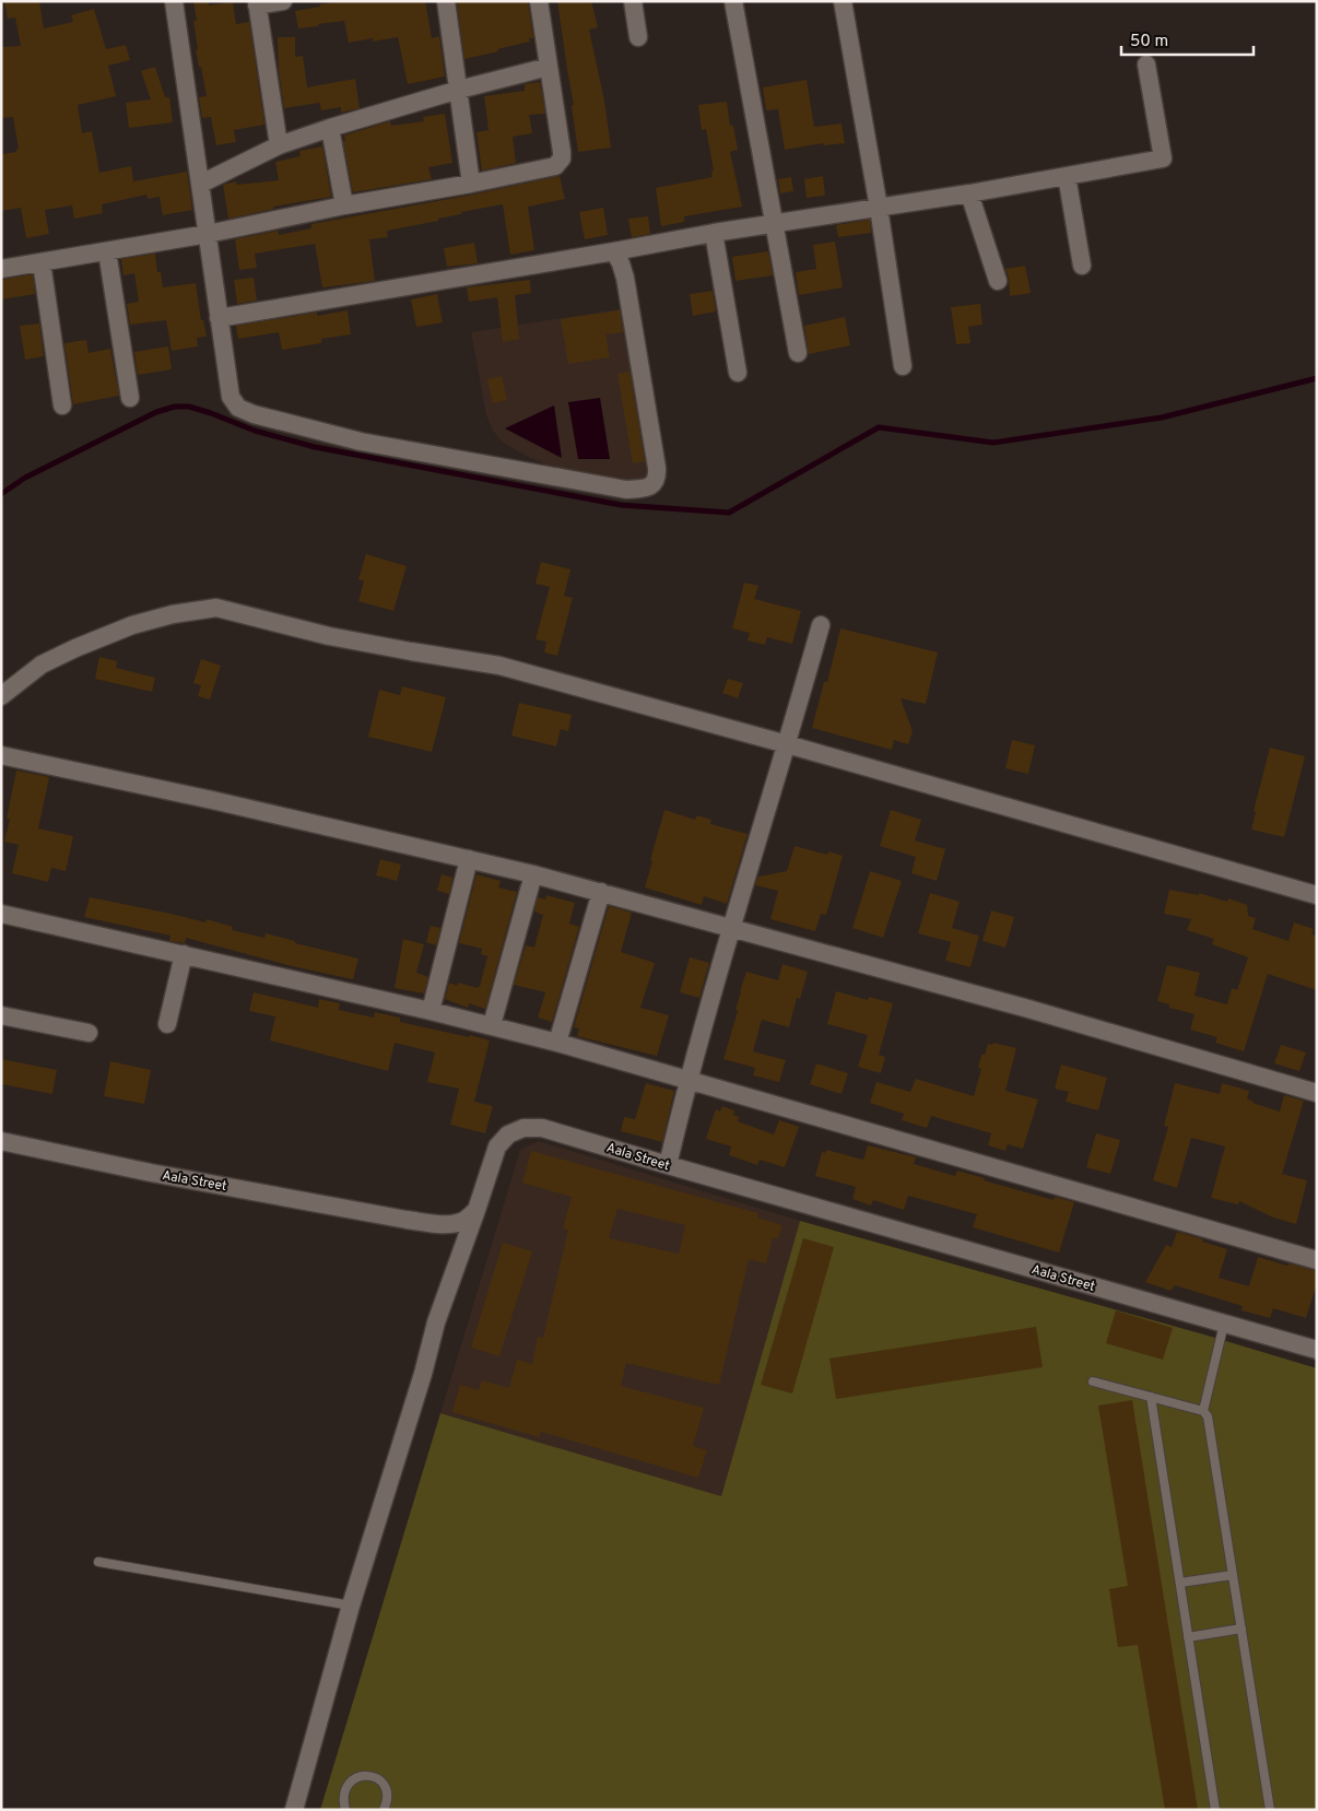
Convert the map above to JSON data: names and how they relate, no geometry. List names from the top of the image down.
{
  "streets": {
    "street": ["Aala Street"]
  },
  "scale_bar": "50 m"
}
